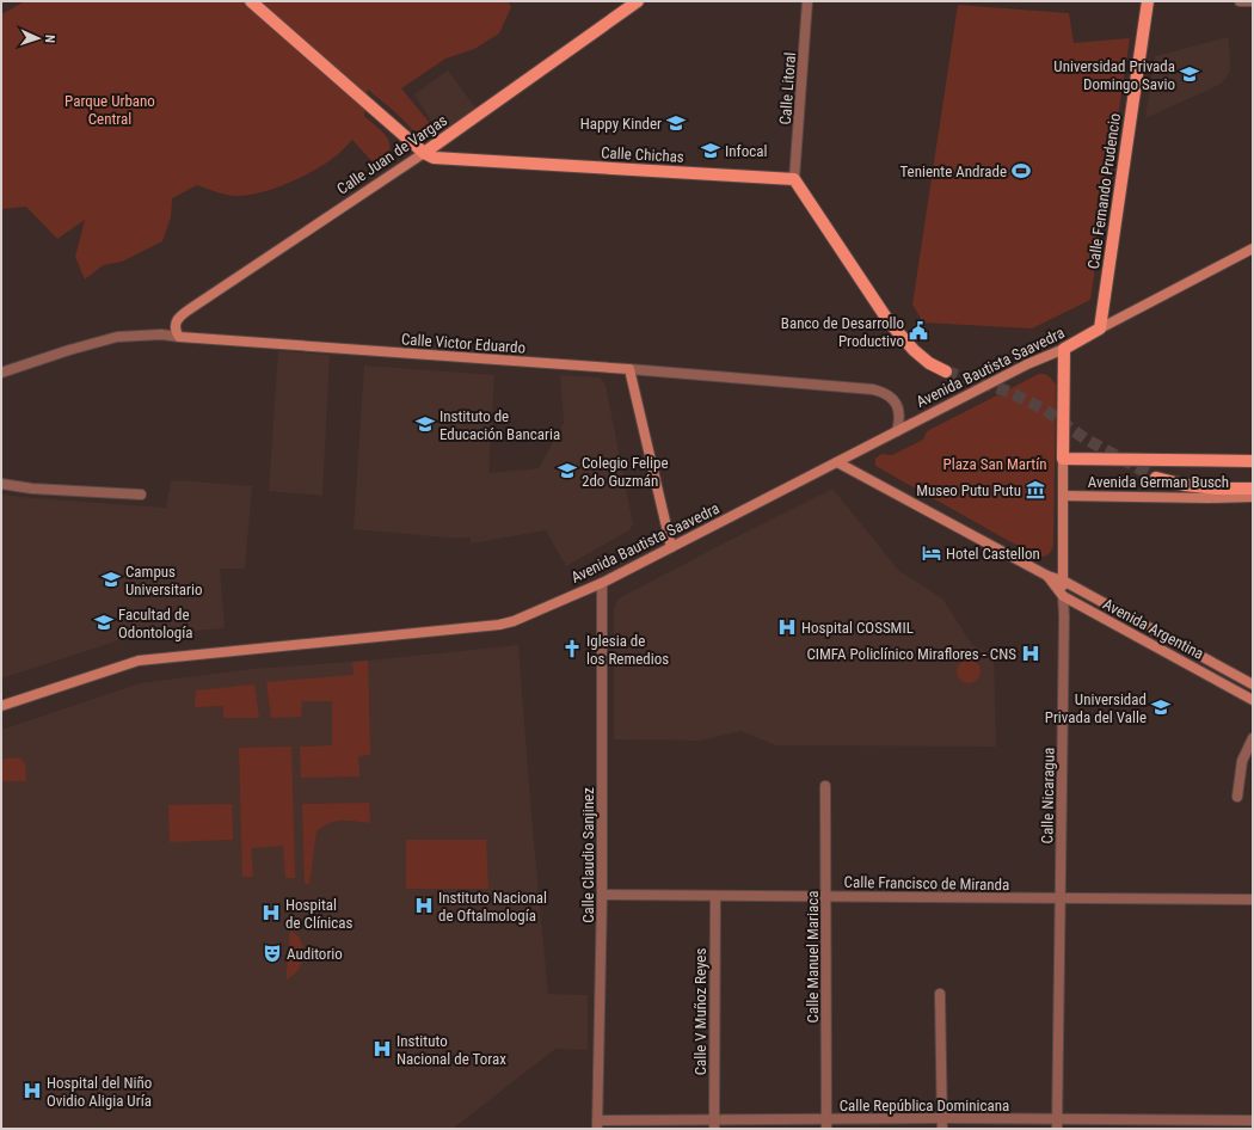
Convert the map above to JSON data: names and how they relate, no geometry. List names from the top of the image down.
{
  "streets": {
    "main road": [
      "Calle Juan de Vargas",
      "Calle Chichas",
      "Calle Fernando Prudencio",
      "Calle Victor Eduardo",
      "Avenida Bautista Saavedra",
      "Avenida German Busch",
      "Avenida Argentina",
      "Calle Nicaragua"
    ],
    "street": [
      "Calle Litoral",
      "Calle Claudio Sanjinez",
      "Calle Francisco de Miranda",
      "Calle Manuel Mariaca",
      "Calle V Muñoz Reyes",
      "Calle República Dominicana"
    ]
  },
  "crossings": [
    ["Calle Litoral", "Calle Chichas"],
    ["Calle Juan de Vargas", "Calle Chichas"],
    ["Calle Juan de Vargas", "Calle Victor Eduardo"],
    ["Calle Fernando Prudencio", "Avenida Bautista Saavedra"],
    ["Calle Victor Eduardo", "Avenida Bautista Saavedra"],
    ["Avenida Bautista Saavedra", "Avenida Argentina"],
    ["Avenida Bautista Saavedra", "Calle Nicaragua"],
    ["Avenida Bautista Saavedra", "Calle Claudio Sanjinez"],
    ["Avenida German Busch", "Calle Nicaragua"],
    ["Avenida Argentina", "Calle Nicaragua"],
    ["Calle Nicaragua", "Calle Francisco de Miranda"],
    ["Calle Nicaragua", "Calle República Dominicana"],
    ["Calle Claudio Sanjinez", "Calle Francisco de Miranda"],
    ["Calle Claudio Sanjinez", "Calle República Dominicana"],
    ["Calle Francisco de Miranda", "Calle Manuel Mariaca"],
    ["Calle Francisco de Miranda", "Calle V Muñoz Reyes"],
    ["Calle Manuel Mariaca", "Calle República Dominicana"],
    ["Calle V Muñoz Reyes", "Calle República Dominicana"]
  ],
  "parks": ["Parque Urbano Central", "Plaza San Martín"],
  "places": {
    "school or university": [
      "Universidad Privada Domingo Savio",
      "Happy Kinder",
      "Infocal",
      "Instituto de Educación Bancaria",
      "Colegio Felipe 2do Guzmán",
      "Campus Universitario",
      "Facultad de Odontología",
      "Universidad Privada del Valle"
    ],
    "sports": ["Teniente Andrade"],
    "public building": ["Banco de Desarrollo Productivo"],
    "museum": ["Museo Putu Putu"],
    "hotel": ["Hotel Castellon"],
    "hospital": [
      "Hospital COSSMIL",
      "CIMFA Policlínico Miraflores - CNS",
      "Instituto Nacional de Oftalmología",
      "Hospital de Clínicas",
      "Instituto Nacional de Torax",
      "Hospital del Niño Ovidio Aligia Uría"
    ],
    "church": ["Iglesia de los Remedios"],
    "theatre": ["Auditorio"]
  },
  "north": "right"
}
